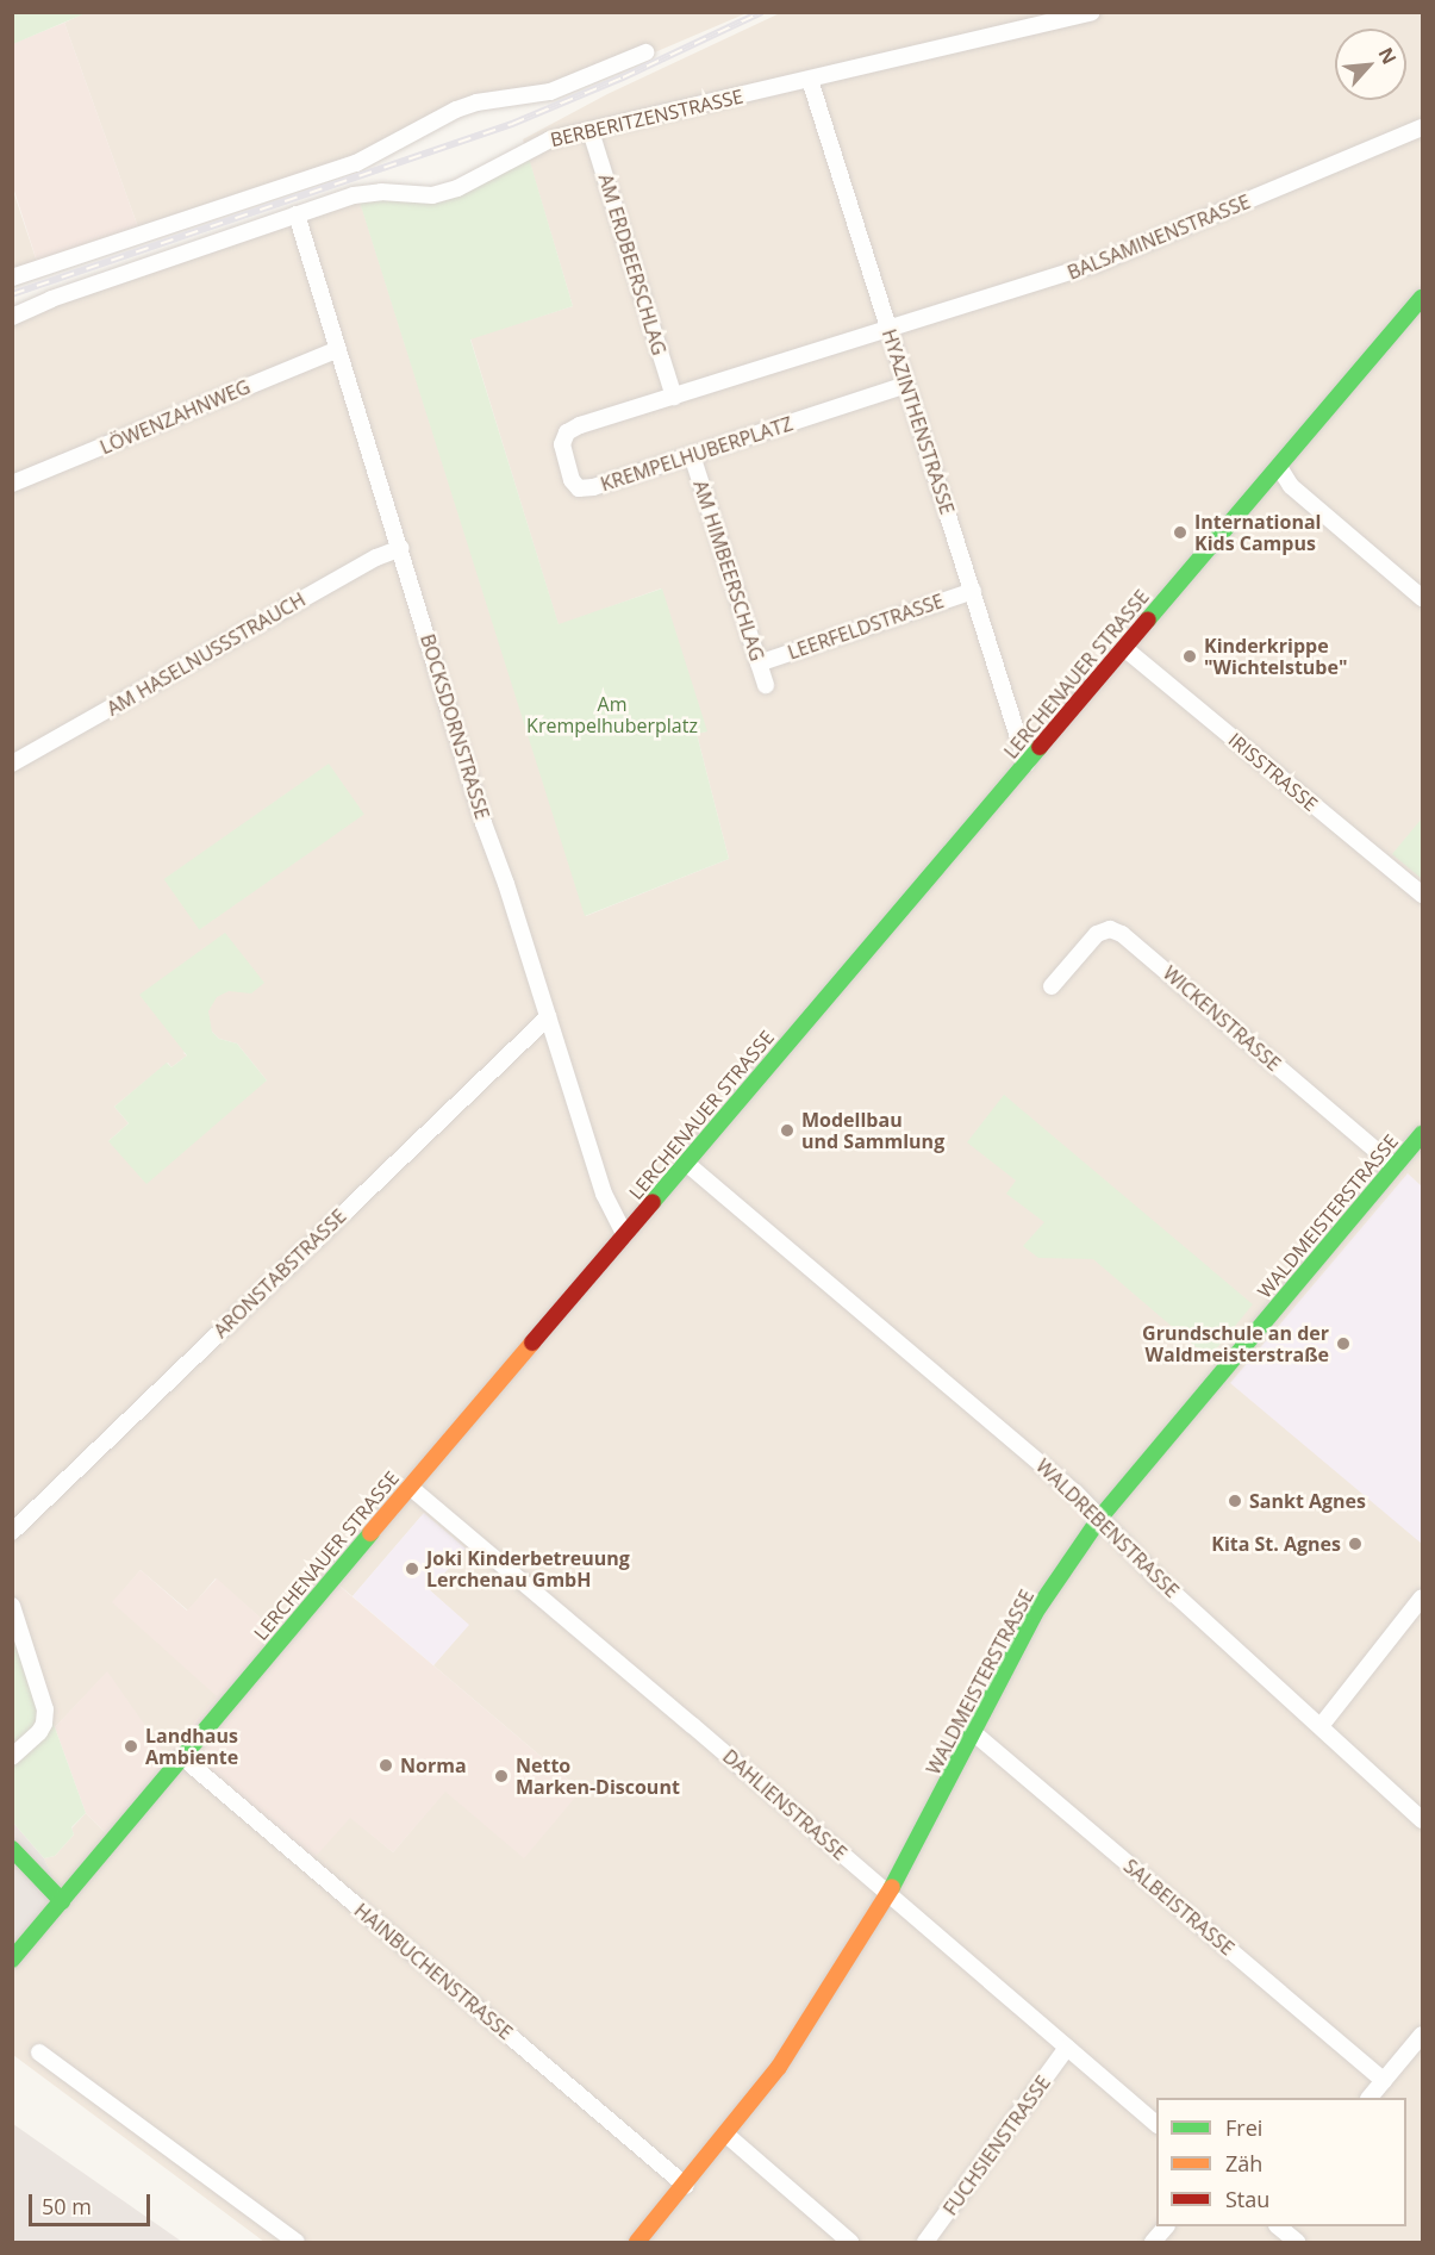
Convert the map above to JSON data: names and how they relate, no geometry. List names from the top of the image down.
{
  "streets": {
    "main road": ["LERCHENAUER STRASSE", "WALDMEISTERSTRASSE"],
    "street": [
      "BERBERITZENSTRASSE",
      "BALSAMINENSTRASSE",
      "AM ERDBEERSCHLAG",
      "LÖWENZAHNWEG",
      "HYAZINTHENSTRASSE",
      "KREMPELHUBERPLATZ",
      "AM HIMBEERSCHLAG",
      "LEERFELDSTRASSE",
      "AM HASELNUSSSTRAUCH",
      "BOCKSDORNSTRASSE",
      "IRISSTRASSE",
      "WICKENSTRASSE",
      "ARONSTABSTRASSE",
      "WALDREBENSTRASSE",
      "DAHLIENSTRASSE",
      "SALBEISTRASSE",
      "HAINBUCHENSTRASSE",
      "FUCHSIENSTRASSE"
    ]
  },
  "crossings": [
    ["BERBERITZENSTRASSE", "AM ERDBEERSCHLAG"],
    ["BERBERITZENSTRASSE", "HYAZINTHENSTRASSE"],
    ["BERBERITZENSTRASSE", "BOCKSDORNSTRASSE"],
    ["BALSAMINENSTRASSE", "HYAZINTHENSTRASSE"],
    ["BALSAMINENSTRASSE", "KREMPELHUBERPLATZ"],
    ["AM ERDBEERSCHLAG", "KREMPELHUBERPLATZ"],
    ["LÖWENZAHNWEG", "BOCKSDORNSTRASSE"],
    ["HYAZINTHENSTRASSE", "KREMPELHUBERPLATZ"],
    ["HYAZINTHENSTRASSE", "LEERFELDSTRASSE"],
    ["HYAZINTHENSTRASSE", "LERCHENAUER STRASSE"],
    ["KREMPELHUBERPLATZ", "AM HIMBEERSCHLAG"],
    ["AM HIMBEERSCHLAG", "LEERFELDSTRASSE"],
    ["AM HASELNUSSSTRAUCH", "BOCKSDORNSTRASSE"],
    ["LERCHENAUER STRASSE", "BOCKSDORNSTRASSE"],
    ["LERCHENAUER STRASSE", "IRISSTRASSE"],
    ["LERCHENAUER STRASSE", "WALDREBENSTRASSE"],
    ["LERCHENAUER STRASSE", "DAHLIENSTRASSE"],
    ["LERCHENAUER STRASSE", "HAINBUCHENSTRASSE"],
    ["BOCKSDORNSTRASSE", "ARONSTABSTRASSE"],
    ["WICKENSTRASSE", "WALDMEISTERSTRASSE"],
    ["WALDMEISTERSTRASSE", "WALDREBENSTRASSE"],
    ["WALDMEISTERSTRASSE", "DAHLIENSTRASSE"],
    ["WALDMEISTERSTRASSE", "SALBEISTRASSE"],
    ["WALDMEISTERSTRASSE", "HAINBUCHENSTRASSE"],
    ["DAHLIENSTRASSE", "FUCHSIENSTRASSE"]
  ],
  "parks": ["Am Krempelhuberplatz"],
  "places": [
    "International Kids Campus",
    "Kinderkrippe \"Wichtelstube\"",
    "Modellbau und Sammlung",
    "Grundschule an der Waldmeisterstraße",
    "Sankt Agnes",
    "Kita St. Agnes",
    "Joki Kinderbetreuung Lerchenau GmbH",
    "Landhaus Ambiente",
    "Norma",
    "Netto Marken-Discount"
  ],
  "legend": ["Frei", "Zäh", "Stau"],
  "scale_bar": "50 m",
  "north": "top right"
}
